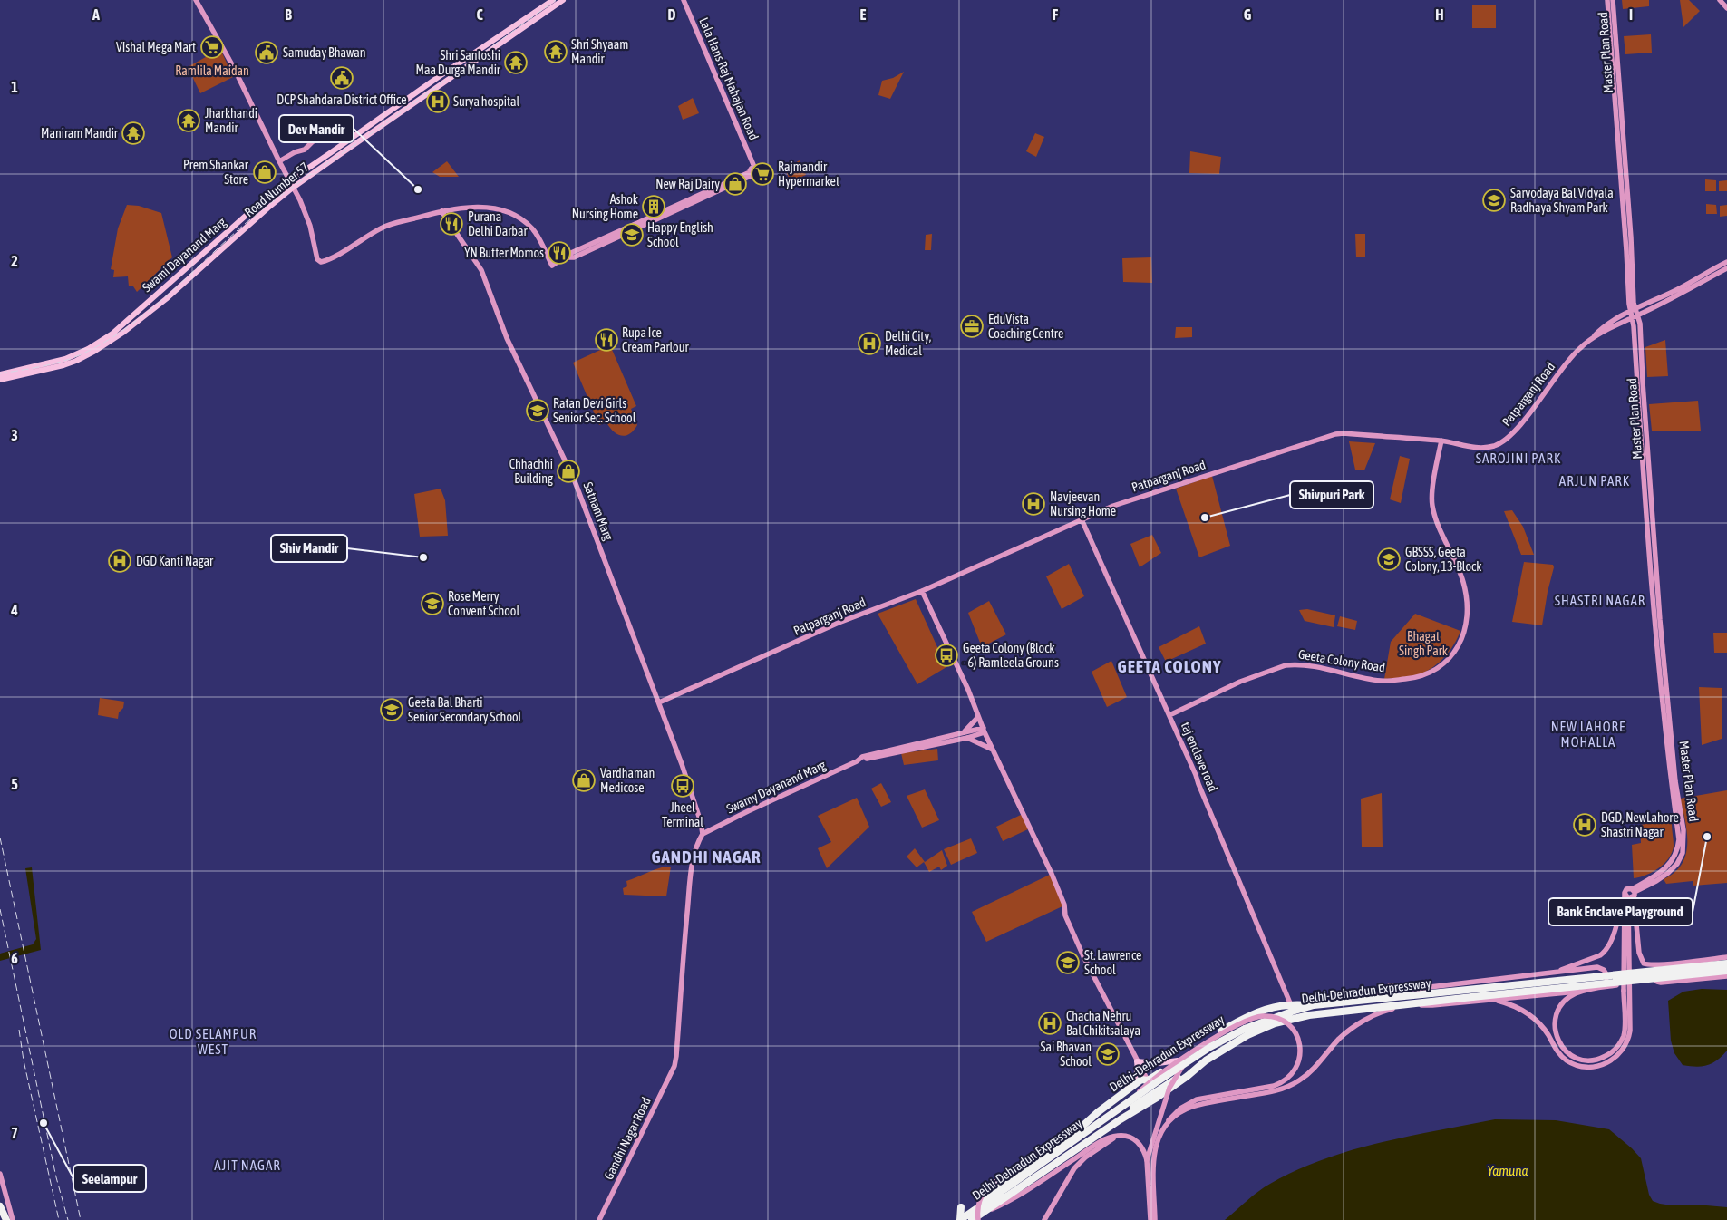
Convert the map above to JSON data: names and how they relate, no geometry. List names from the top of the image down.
{
  "streets": {
    "highway": ["Delhi-Dehradun Expressway", "Delhi–Dehradun Expressway"],
    "main road": ["Road Number 57", "Swami Dayanand Marg"],
    "street": [
      "Master Plan Road",
      "Lala Hans Raj Mahajan Road",
      "Patparganj Road",
      "Satnam Marg",
      "Geeta Colony Road",
      "taj enclave road",
      "Swamy Dayanand Marg",
      "Gandhi Nagar Road"
    ]
  },
  "crossings": [
    ["Master Plan Road", "Patparganj Road"],
    ["Patparganj Road", "Satnam Marg"],
    ["Patparganj Road", "Geeta Colony Road"],
    ["Patparganj Road", "taj enclave road"],
    ["Satnam Marg", "Swamy Dayanand Marg"],
    ["Satnam Marg", "Gandhi Nagar Road"],
    ["Geeta Colony Road", "taj enclave road"],
    ["taj enclave road", "Delhi–Dehradun Expressway"],
    ["Swamy Dayanand Marg", "Gandhi Nagar Road"],
    ["Delhi-Dehradun Expressway", "Delhi–Dehradun Expressway"]
  ],
  "districts": [
    "SAROJINI PARK",
    "ARJUN PARK",
    "SHASTRI NAGAR",
    "GEETA COLONY",
    "NEW LAHORE MOHALLA",
    "GANDHI NAGAR",
    "OLD SELAMPUR WEST",
    "AJIT NAGAR"
  ],
  "water": ["Yamuna"],
  "parks": ["Ramlila Maidan", "Bhagat Singh Park"],
  "places": {
    "supermarket": ["VIshal Mega Mart", "Rajmandir Hypermarket"],
    "temple": [
      "Shri Shyaam Mandir",
      "Shri Santoshi Maa Durga Mandir",
      "Jharkhandi Mandir",
      "Maniram Mandir"
    ],
    "public building": ["Samuday Bhawan", "DCP Shahdara District Office"],
    "hospital": [
      "Surya hospital",
      "Delhi City, Medical",
      "Navjeevan Nursing Home",
      "DGD Kanti Nagar",
      "DGD, NewLahore Shastri Nagar",
      "Chacha Nehru Bal Chikitsalaya"
    ],
    "shop": [
      "Prem Shankar Store",
      "New Raj Dairy",
      "Chhachhi Building",
      "Vardhaman Medicose"
    ],
    "other": [
      "Dev Mandir",
      "Shivpuri Park",
      "Shiv Mandir",
      "Bank Enclave Playground",
      "Seelampur"
    ],
    "school or university": [
      "Sarvodaya Bal Vidyala Radhaya Shyam Park",
      "Happy English School",
      "Ratan Devi Girls Senior Sec. School",
      "GBSSS, Geeta Colony, 13-Block",
      "Rose Merry Convent School",
      "Geeta Bal Bharti Senior Secondary School",
      "St. Lawrence School",
      "Sai Bhavan School"
    ],
    "building": ["Ashok Nursing Home"],
    "restaurant": ["Purana Delhi Darbar", "YN Butter Momos", "Rupa Ice Cream Parlour"],
    "office": ["EduVista Coaching Centre"],
    "bus stop": ["Geeta Colony (Block - 6) Ramleela Grouns", "Jheel Terminal"]
  },
  "grid": {
    "columns": [
      "A",
      "B",
      "C",
      "D",
      "E",
      "F",
      "G",
      "H",
      "I"
    ],
    "rows": [
      "1",
      "2",
      "3",
      "4",
      "5",
      "6",
      "7"
    ]
  }
}
